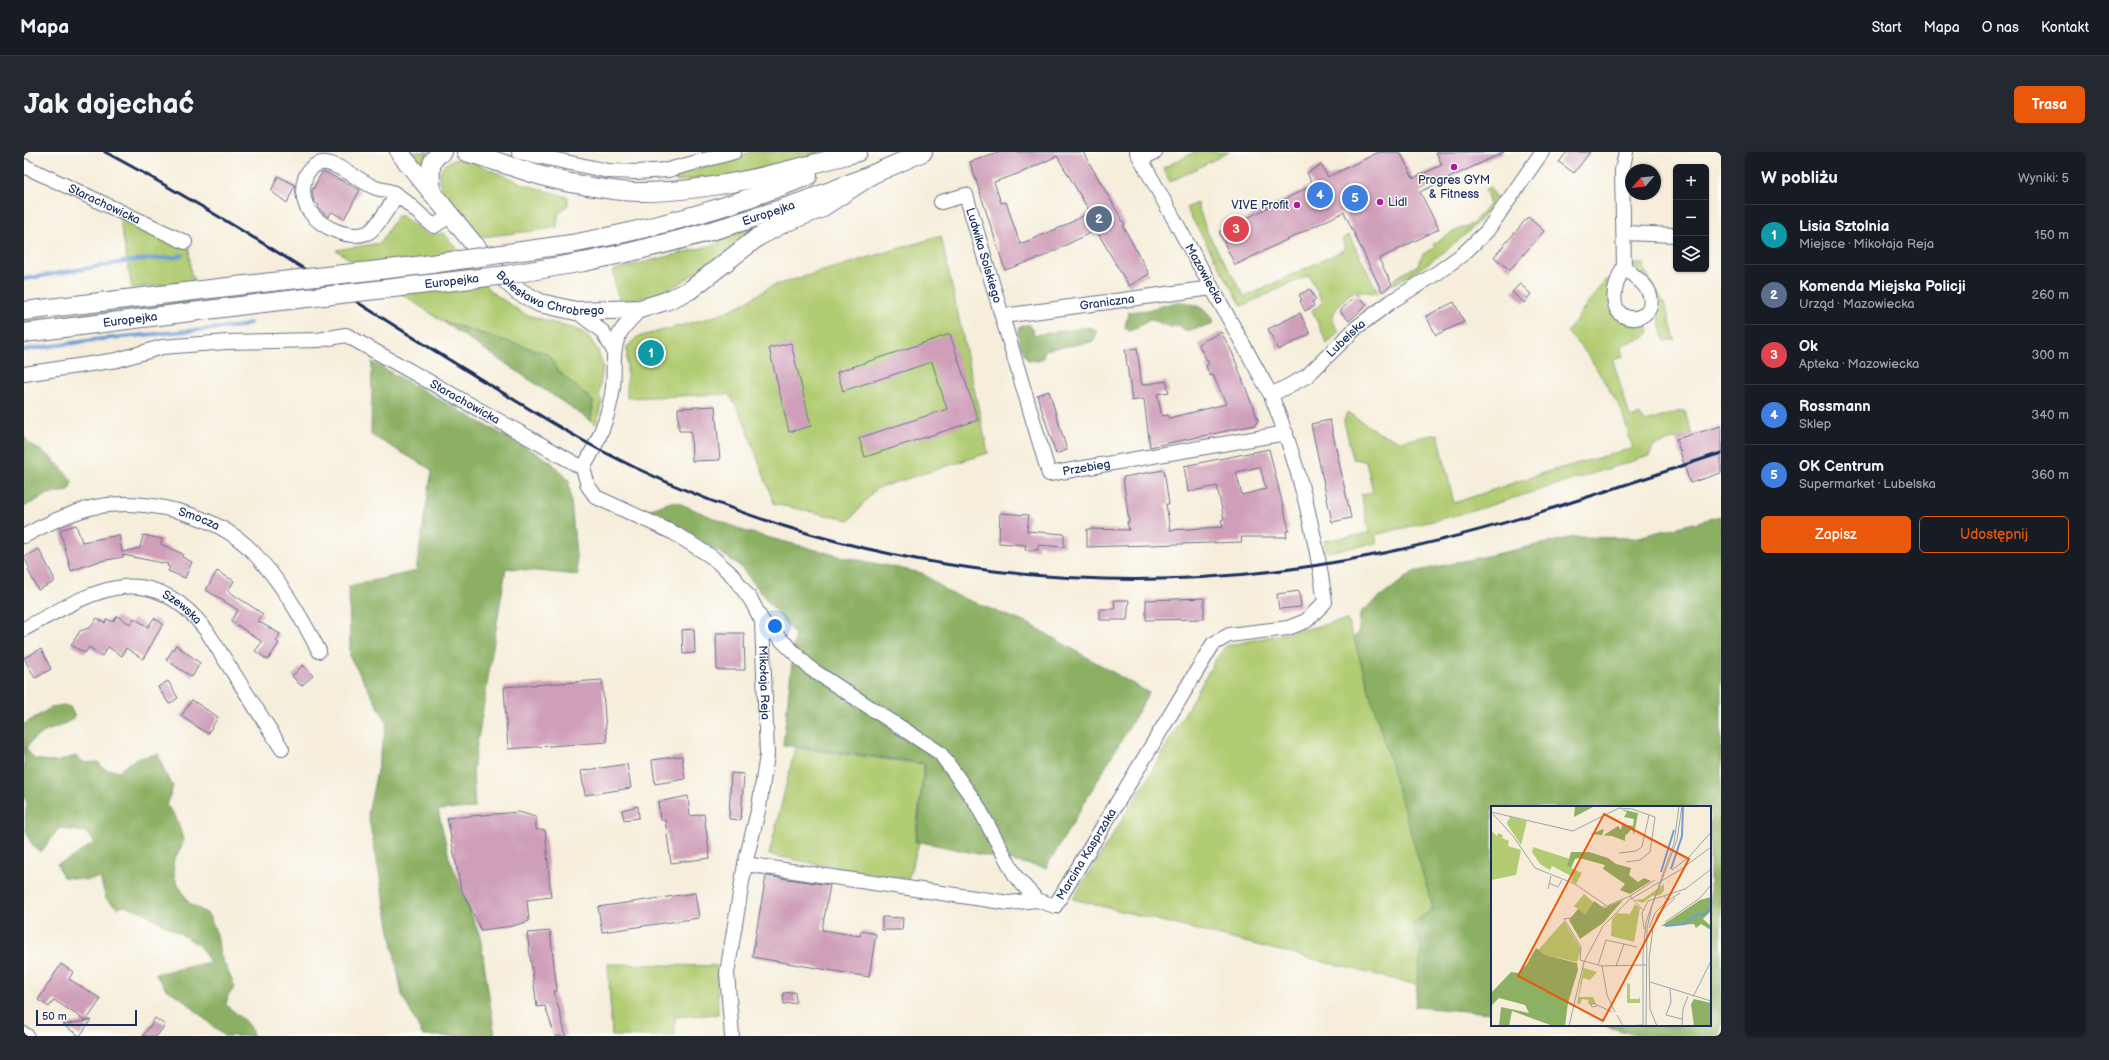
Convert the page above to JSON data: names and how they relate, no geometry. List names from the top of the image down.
{
  "streets": {
    "main road": ["Europejka", "Bolesława Chrobrego"],
    "street": [
      "Starachowicka",
      "Ludwika Solskiego",
      "Mazowiecka",
      "Graniczna",
      "Lubelska",
      "Przebieg",
      "Smocza",
      "Szewska",
      "Mikołaja Reja",
      "Marcina Kasprzaka"
    ]
  },
  "crossings": [
    ["Starachowicka", "Mikołaja Reja"],
    ["Europejka", "Bolesława Chrobrego"],
    ["Ludwika Solskiego", "Graniczna"],
    ["Ludwika Solskiego", "Przebieg"],
    ["Mazowiecka", "Graniczna"],
    ["Mazowiecka", "Lubelska"],
    ["Graniczna", "Przebieg"],
    ["Przebieg", "Marcina Kasprzaka"],
    ["Mikołaja Reja", "Marcina Kasprzaka"]
  ],
  "places": ["Progres GYM & Fitness", "Lidl", "VIVE Profit"],
  "scale_bar": "50 m",
  "north": "bottom left",
  "page": {
    "header": "Mapa",
    "nav": [
      "Start",
      "Mapa",
      "O nas",
      "Kontakt"
    ],
    "buttons": [
      "Trasa",
      ["Zapisz", "Udostępnij"]
    ],
    "title": "Jak dojechać",
    "heading": ["W pobliżu", "Wyniki: 5"],
    "map_buttons": ["+", "−"],
    "pins": [
      "4",
      "5",
      "2",
      "3",
      "1"
    ],
    "list": [
      {
        "mark": "1",
        "name": "Lisia Sztolnia",
        "note": "Miejsce · Mikołaja Reja",
        "value": "150 m"
      },
      {
        "mark": "2",
        "name": "Komenda Miejska Policji",
        "note": "Urząd · Mazowiecka",
        "value": "260 m"
      },
      {
        "mark": "3",
        "name": "Ok",
        "note": "Apteka · Mazowiecka",
        "value": "300 m"
      },
      {
        "mark": "4",
        "name": "Rossmann",
        "note": "Sklep",
        "value": "340 m"
      },
      {
        "mark": "5",
        "name": "OK Centrum",
        "note": "Supermarket · Lubelska",
        "value": "360 m"
      }
    ],
    "scale": "50 m"
  }
}
